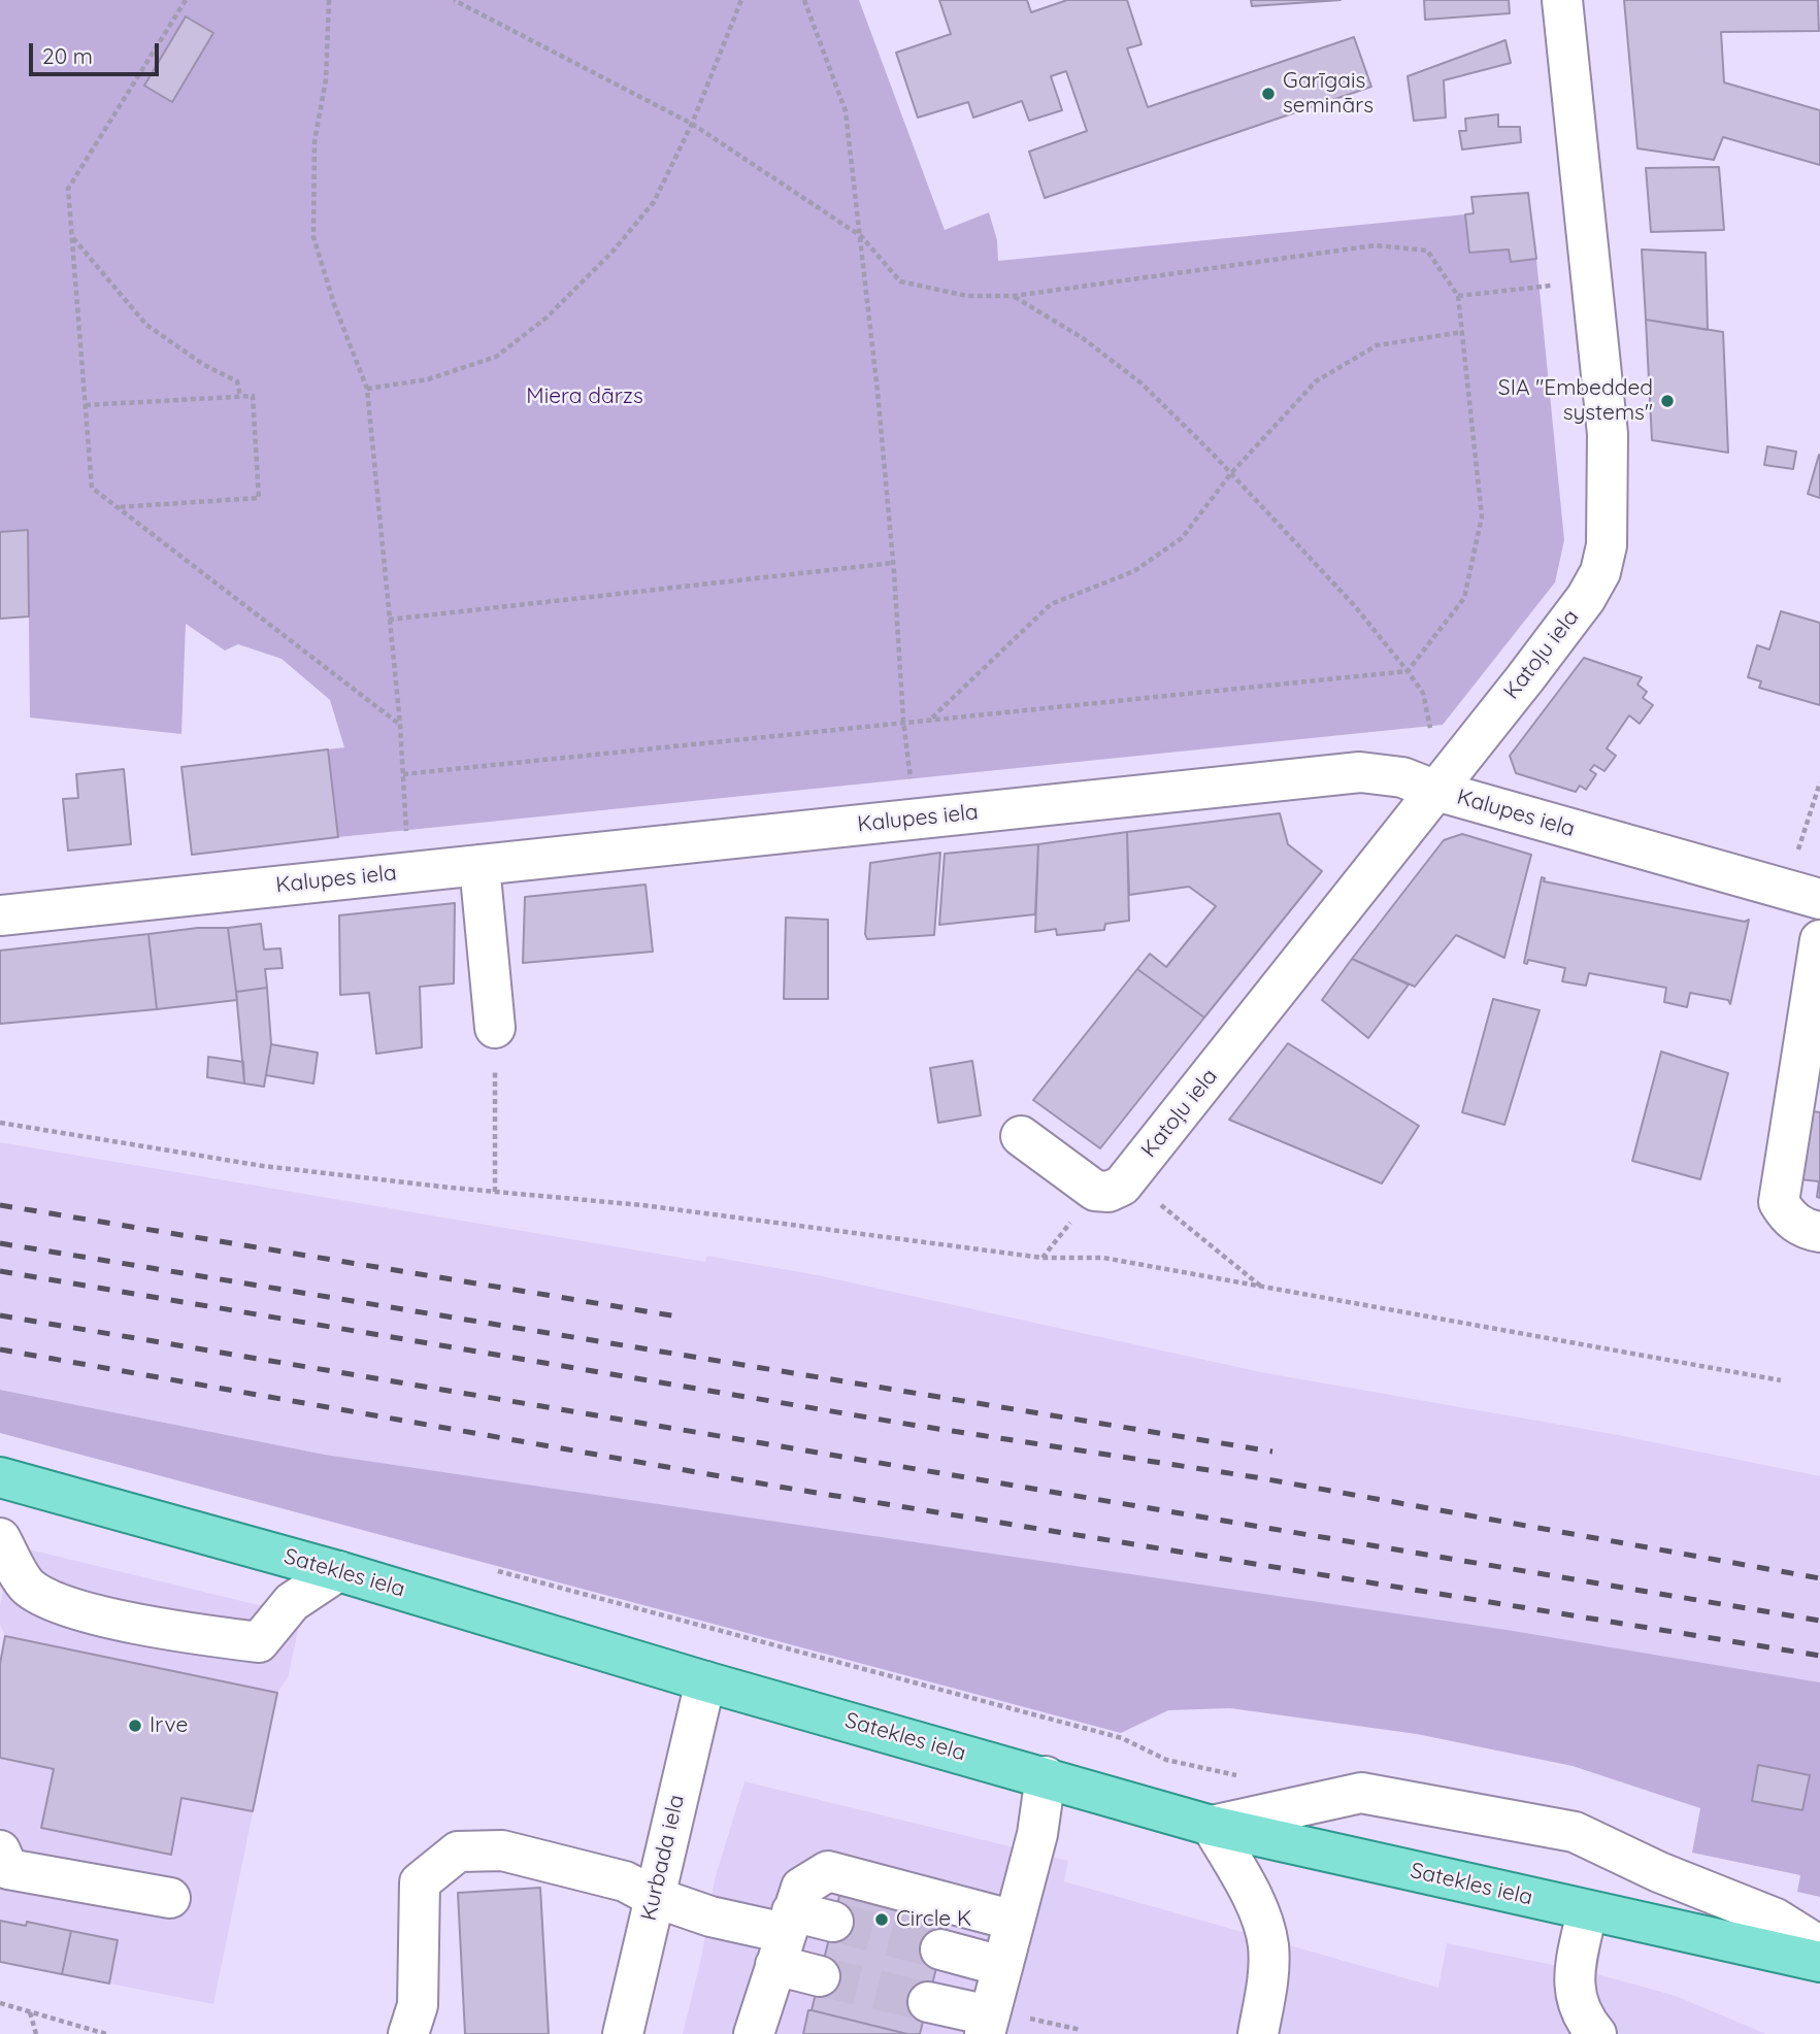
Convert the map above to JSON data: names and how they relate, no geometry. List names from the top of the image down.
{
  "streets": {
    "main road": ["Satekles iela"],
    "street": ["Katoļu iela", "Kalupes iela", "Kurbada iela"]
  },
  "crossings": [
    ["Katoļu iela", "Kalupes iela"],
    ["Satekles iela", "Kurbada iela"]
  ],
  "parks": ["Miera dārzs"],
  "places": [
    "Garīgais seminārs",
    "SIA \"Embedded systems\"",
    "Irve",
    "Circle K"
  ],
  "scale_bar": "20 m"
}
